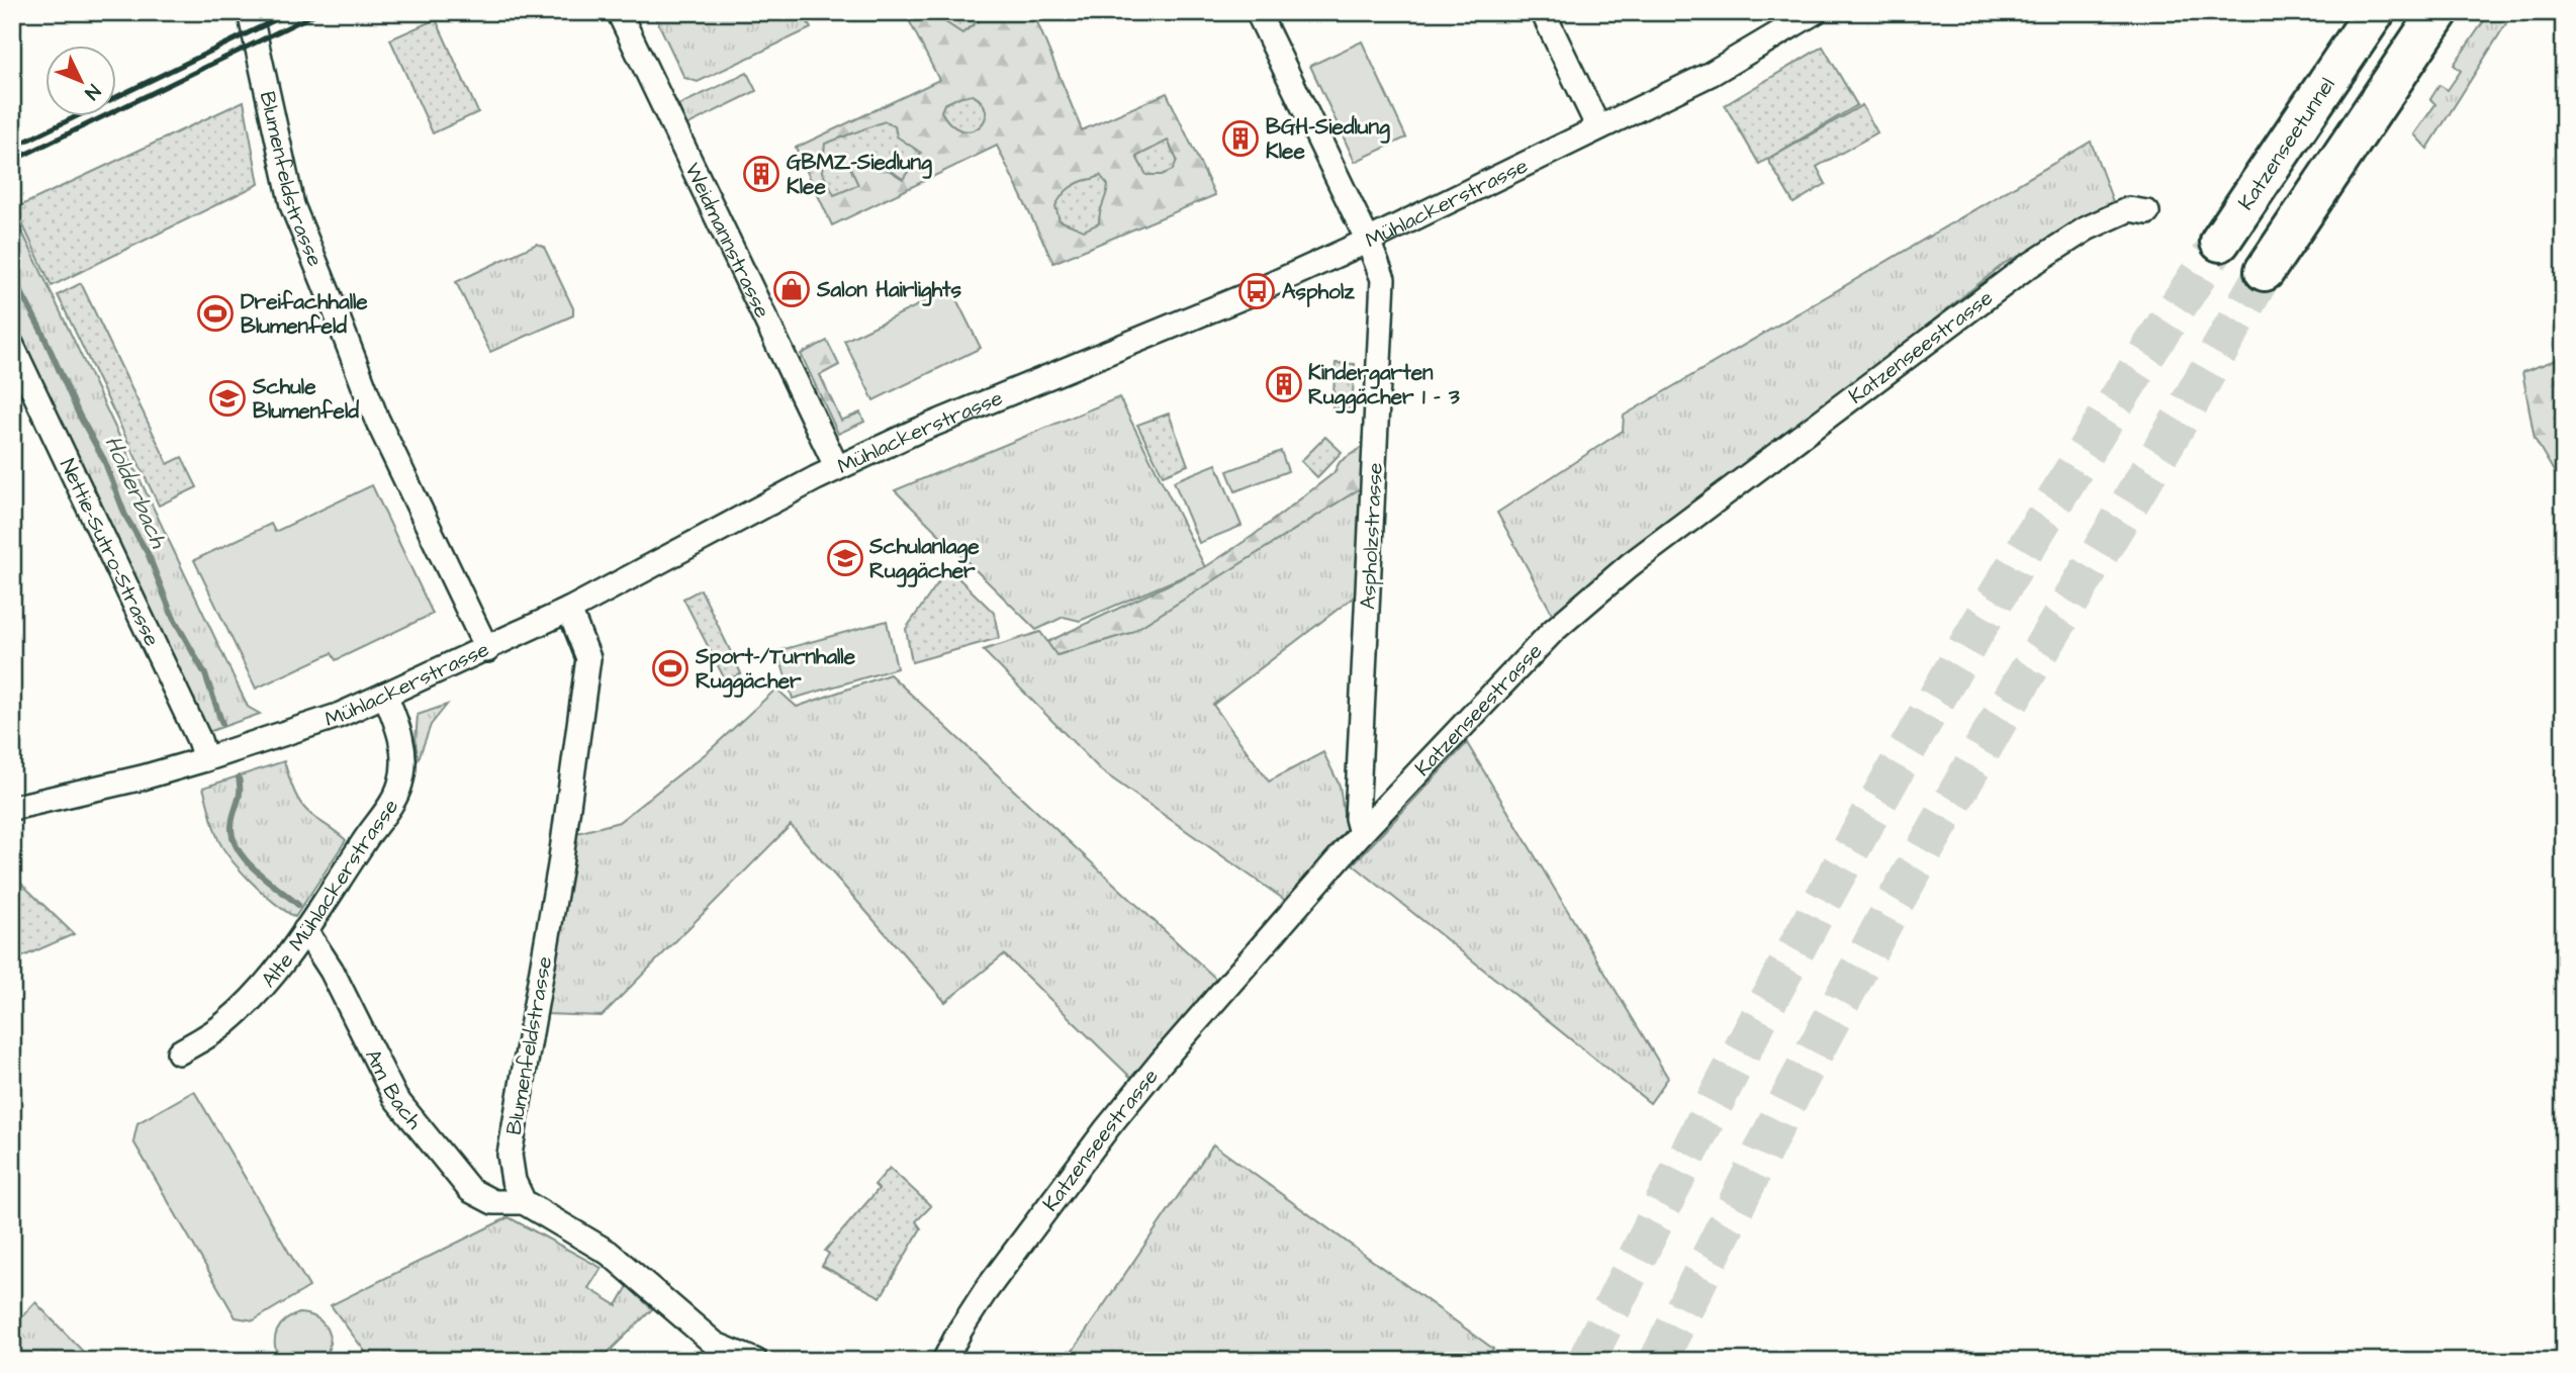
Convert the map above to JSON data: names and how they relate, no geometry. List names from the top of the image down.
{
  "streets": {
    "highway": ["Katzenseetunnel"],
    "street": [
      "Blumenfeldstrasse",
      "Mühlackerstrasse",
      "Weidmannstrasse",
      "Katzenseestrasse",
      "Aspholzstrasse",
      "Nettie-Sutro-Strasse",
      "Alte Mühlackerstrasse",
      "Am Bach"
    ]
  },
  "crossings": [
    ["Blumenfeldstrasse", "Mühlackerstrasse"],
    ["Blumenfeldstrasse", "Am Bach"],
    ["Mühlackerstrasse", "Weidmannstrasse"],
    ["Mühlackerstrasse", "Aspholzstrasse"],
    ["Mühlackerstrasse", "Nettie-Sutro-Strasse"],
    ["Mühlackerstrasse", "Alte Mühlackerstrasse"],
    ["Katzenseestrasse", "Aspholzstrasse"],
    ["Alte Mühlackerstrasse", "Am Bach"]
  ],
  "water": ["Holderbach"],
  "places": {
    "building": ["BGH-Siedlung Klee", "GBMZ-Siedlung Klee", "Kindergarten Ruggächer 1 - 3"],
    "shop": ["Salon Hairlights"],
    "bus stop": ["Aspholz"],
    "sports": ["Dreifachhalle Blumenfeld", "Sport-/Turnhalle Ruggächer"],
    "school or university": ["Schule Blumenfeld", "Schulanlage Ruggächer"]
  },
  "north": "bottom right"
}
